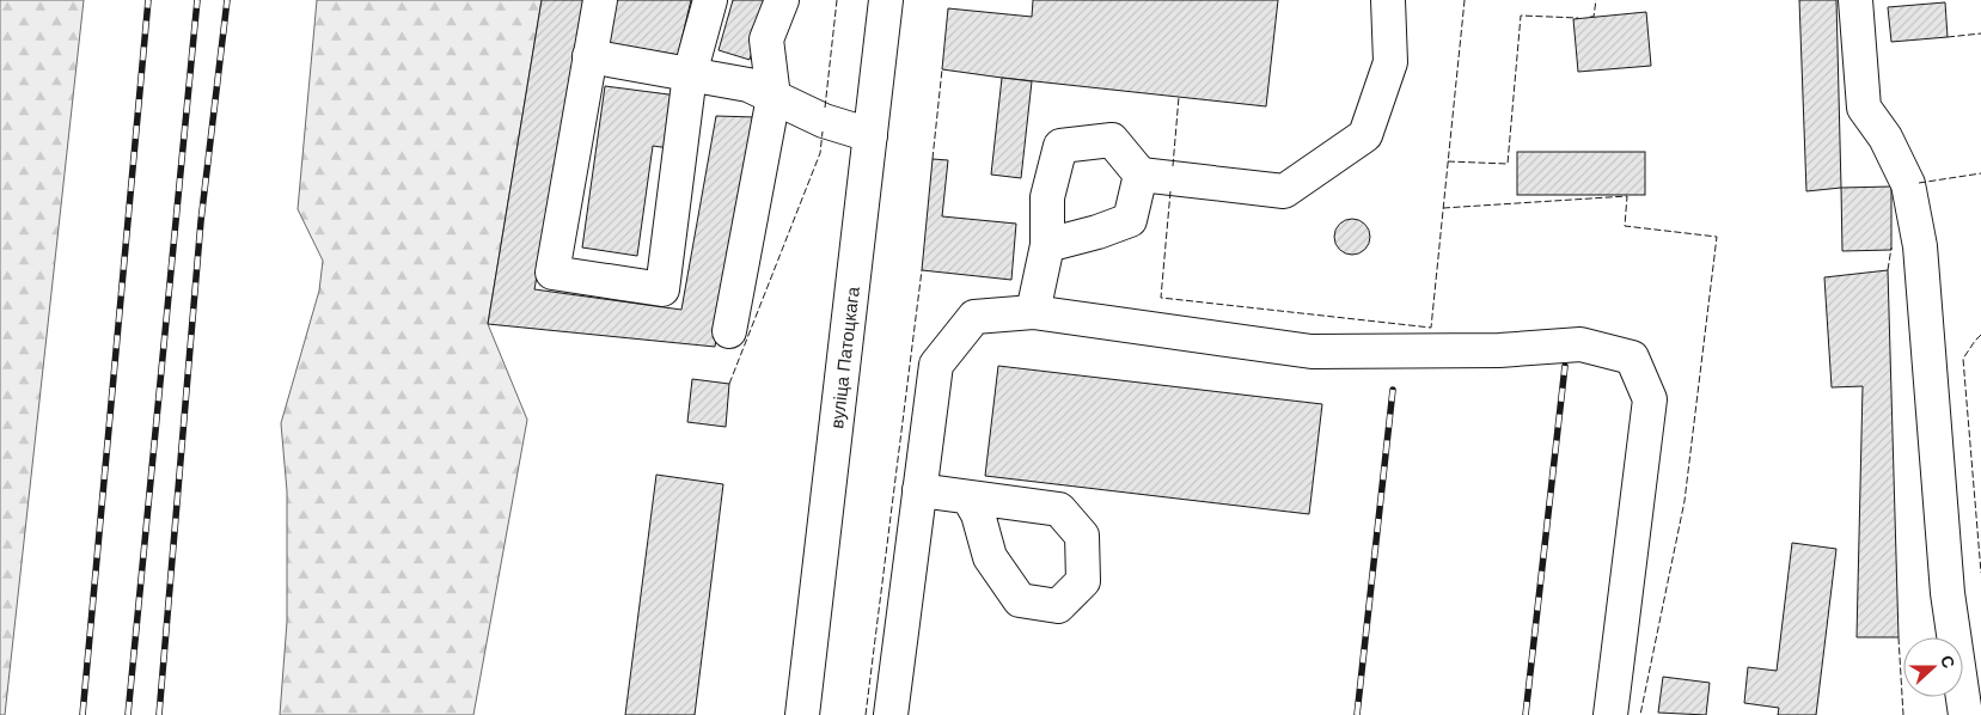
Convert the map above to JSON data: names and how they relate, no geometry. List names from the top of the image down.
{
  "streets": {
    "street": ["вуліца Патоцкага"]
  },
  "north": "right"
}
